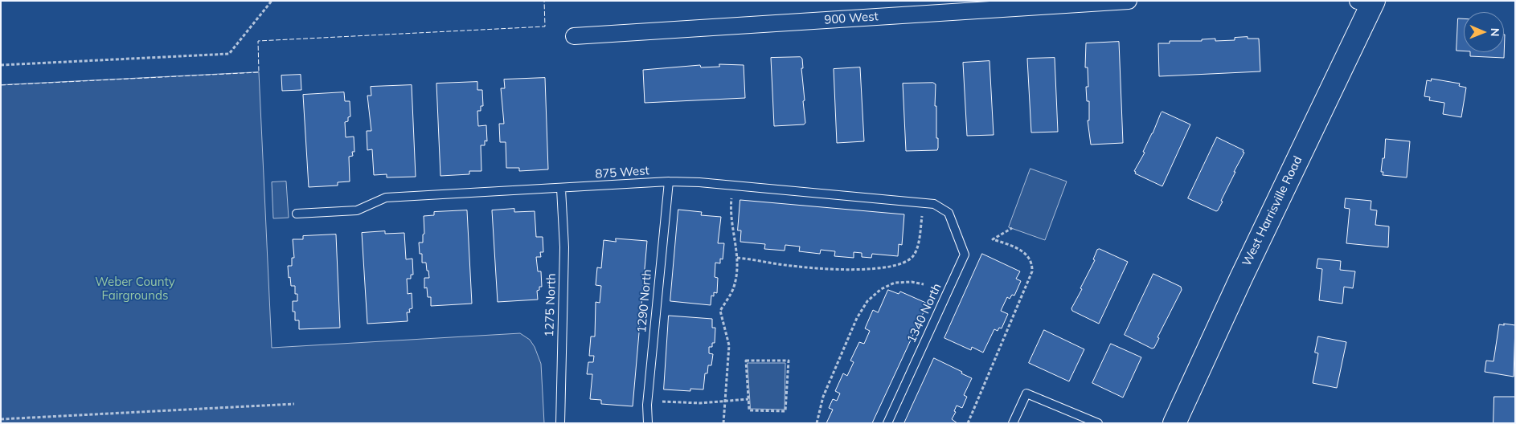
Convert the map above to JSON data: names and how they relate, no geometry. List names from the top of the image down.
{
  "streets": {
    "main road": ["West Harrisville Road"],
    "street": ["900 West"],
    "lane": [
      "875 West",
      "1290 North",
      "1275 North",
      "1340 North"
    ]
  },
  "crossings": [
    ["875 West", "1290 North"],
    ["875 West", "1275 North"],
    ["875 West", "1340 North"]
  ],
  "parks": ["Weber County Fairgrounds"],
  "north": "right"
}
